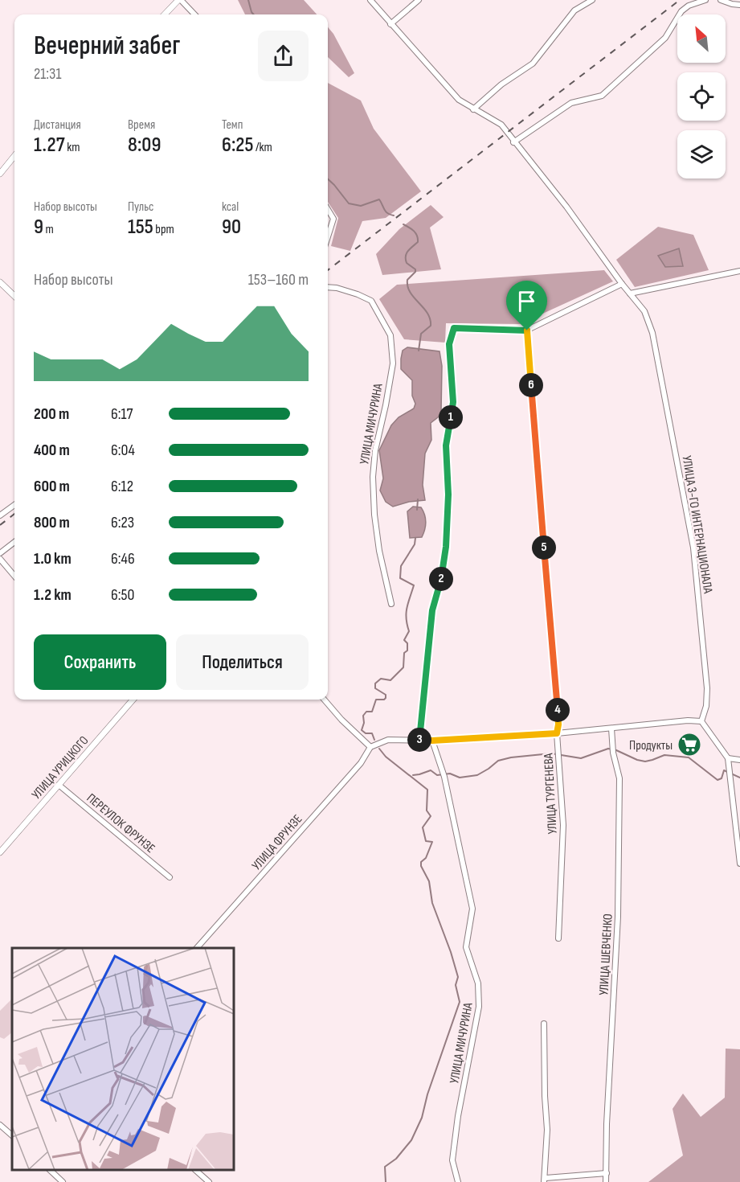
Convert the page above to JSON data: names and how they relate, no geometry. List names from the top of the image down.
{
  "streets": {
    "street": [
      "УЛИЦА МИЧУРИНА",
      "УЛИЦА 3-ГО ИНТЕРНАЦИОНАЛА",
      "УЛИЦА УРИЦКОГО",
      "УЛИЦА ТУРГЕНЕВА",
      "ПЕРЕУЛОК ФРУНЗЕ",
      "УЛИЦА ФРУНЗЕ",
      "УЛИЦА ШЕВЧЕНКО"
    ]
  },
  "crossings": [
    ["УЛИЦА УРИЦКОГО", "ПЕРЕУЛОК ФРУНЗЕ"]
  ],
  "places": {
    "supermarket": ["Продукты"]
  },
  "north": "top left",
  "page": {
    "heading": ["Вечерний забег", "21:31"],
    "stats": [
      ["Дистанция", "1.27 km"],
      ["Время", "8:09"],
      ["Темп", "6:25 /km"],
      ["Набор высоты", "9 m"],
      ["Пульс", "155 bpm"],
      ["kcal", "90"]
    ],
    "chart": ["Набор высоты", "153–160 m"],
    "pins": [
      "6",
      "1",
      "5",
      "2",
      "4",
      "3"
    ],
    "list": [
      {
        "name": "200 m",
        "note": "6:17"
      },
      {
        "name": "400 m",
        "note": "6:04"
      },
      {
        "name": "600 m",
        "note": "6:12"
      },
      {
        "name": "800 m",
        "note": "6:23"
      },
      {
        "name": "1.0 km",
        "note": "6:46"
      },
      {
        "name": "1.2 km",
        "note": "6:50"
      }
    ],
    "buttons": ["Сохранить", "Поделиться"]
  }
}
